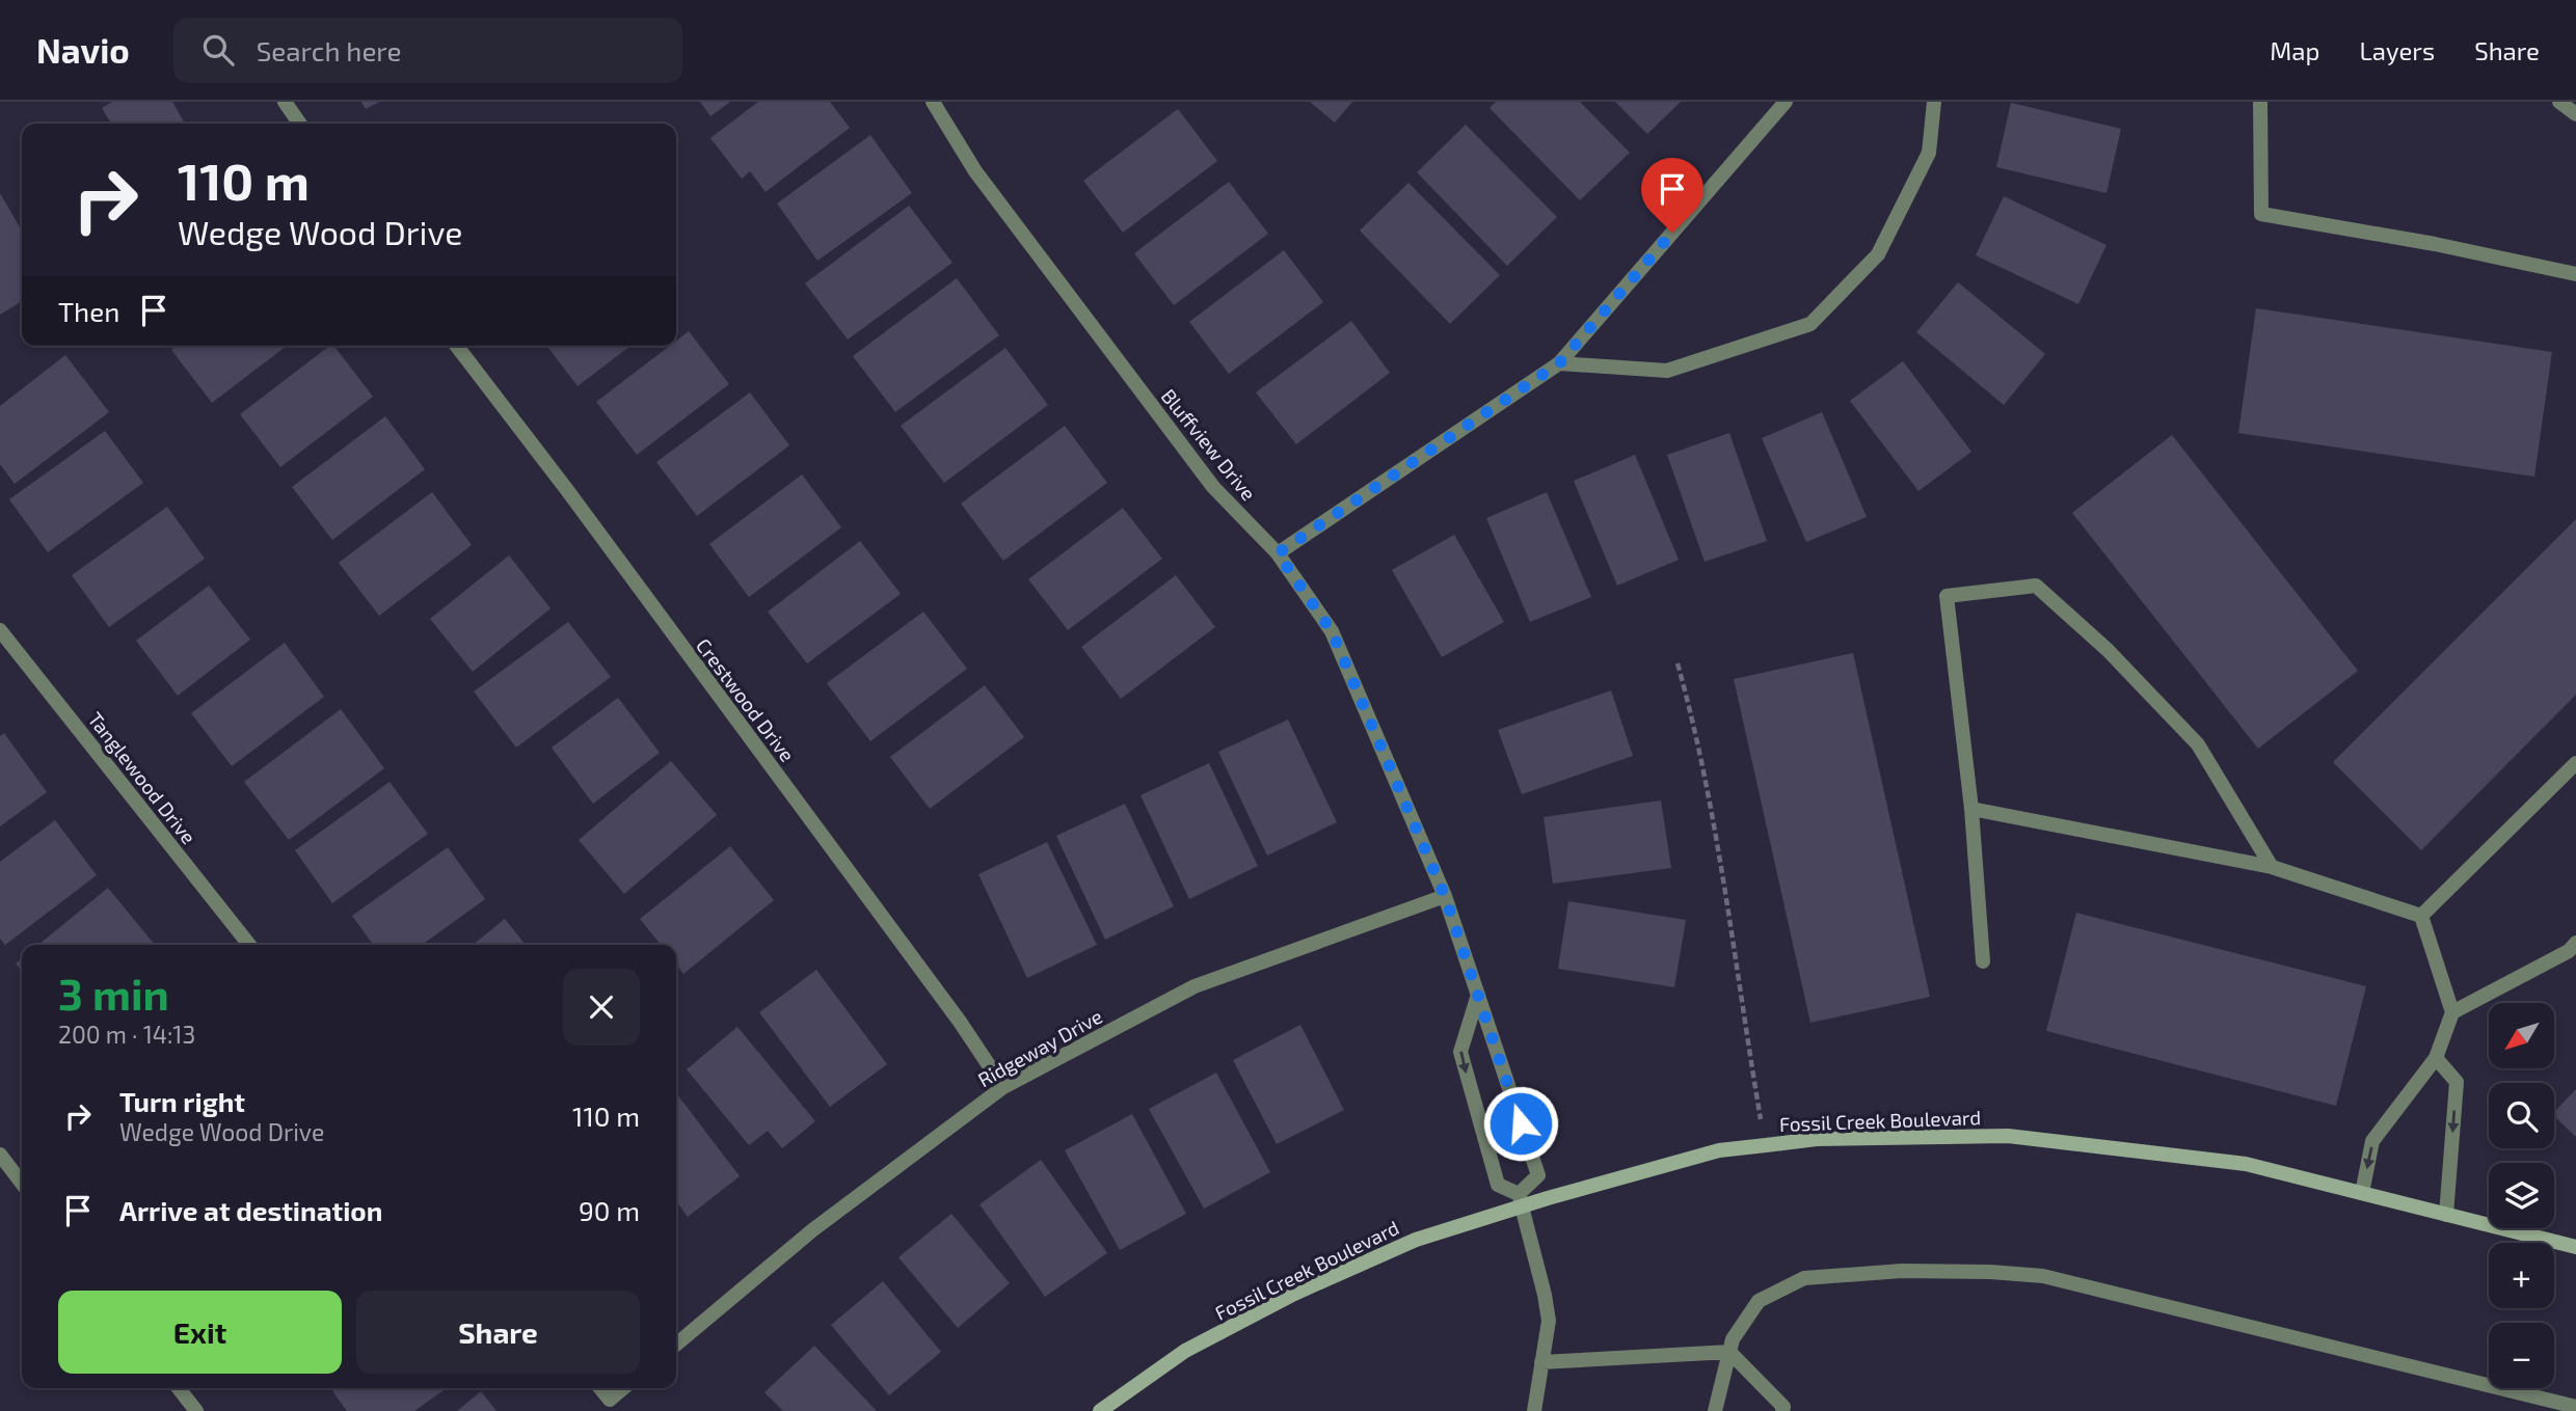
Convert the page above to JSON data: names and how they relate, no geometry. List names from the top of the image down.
{
  "streets": {
    "main road": ["Fossil Creek Boulevard"],
    "street": [
      "Bluffview Drive",
      "Crestwood Drive",
      "Tanglewood Drive",
      "Ridgeway Drive"
    ]
  },
  "crossings": [
    ["Bluffview Drive", "Ridgeway Drive"],
    ["Bluffview Drive", "Fossil Creek Boulevard"],
    ["Crestwood Drive", "Ridgeway Drive"]
  ],
  "north": "bottom left",
  "page": {
    "header": "Navio",
    "search": "Search here",
    "nav": ["Map", "Layers", "Share"],
    "turn": ["110 m", "Wedge Wood Drive"],
    "then": "Then",
    "heading": ["3 min", "200 m · 14:13"],
    "map_buttons": ["+", "−"],
    "list": [
      {
        "name": "Turn right",
        "note": "Wedge Wood Drive",
        "value": "110 m"
      },
      {
        "name": "Arrive at destination",
        "value": "90 m"
      }
    ],
    "buttons": ["Exit", "Share"]
  }
}
